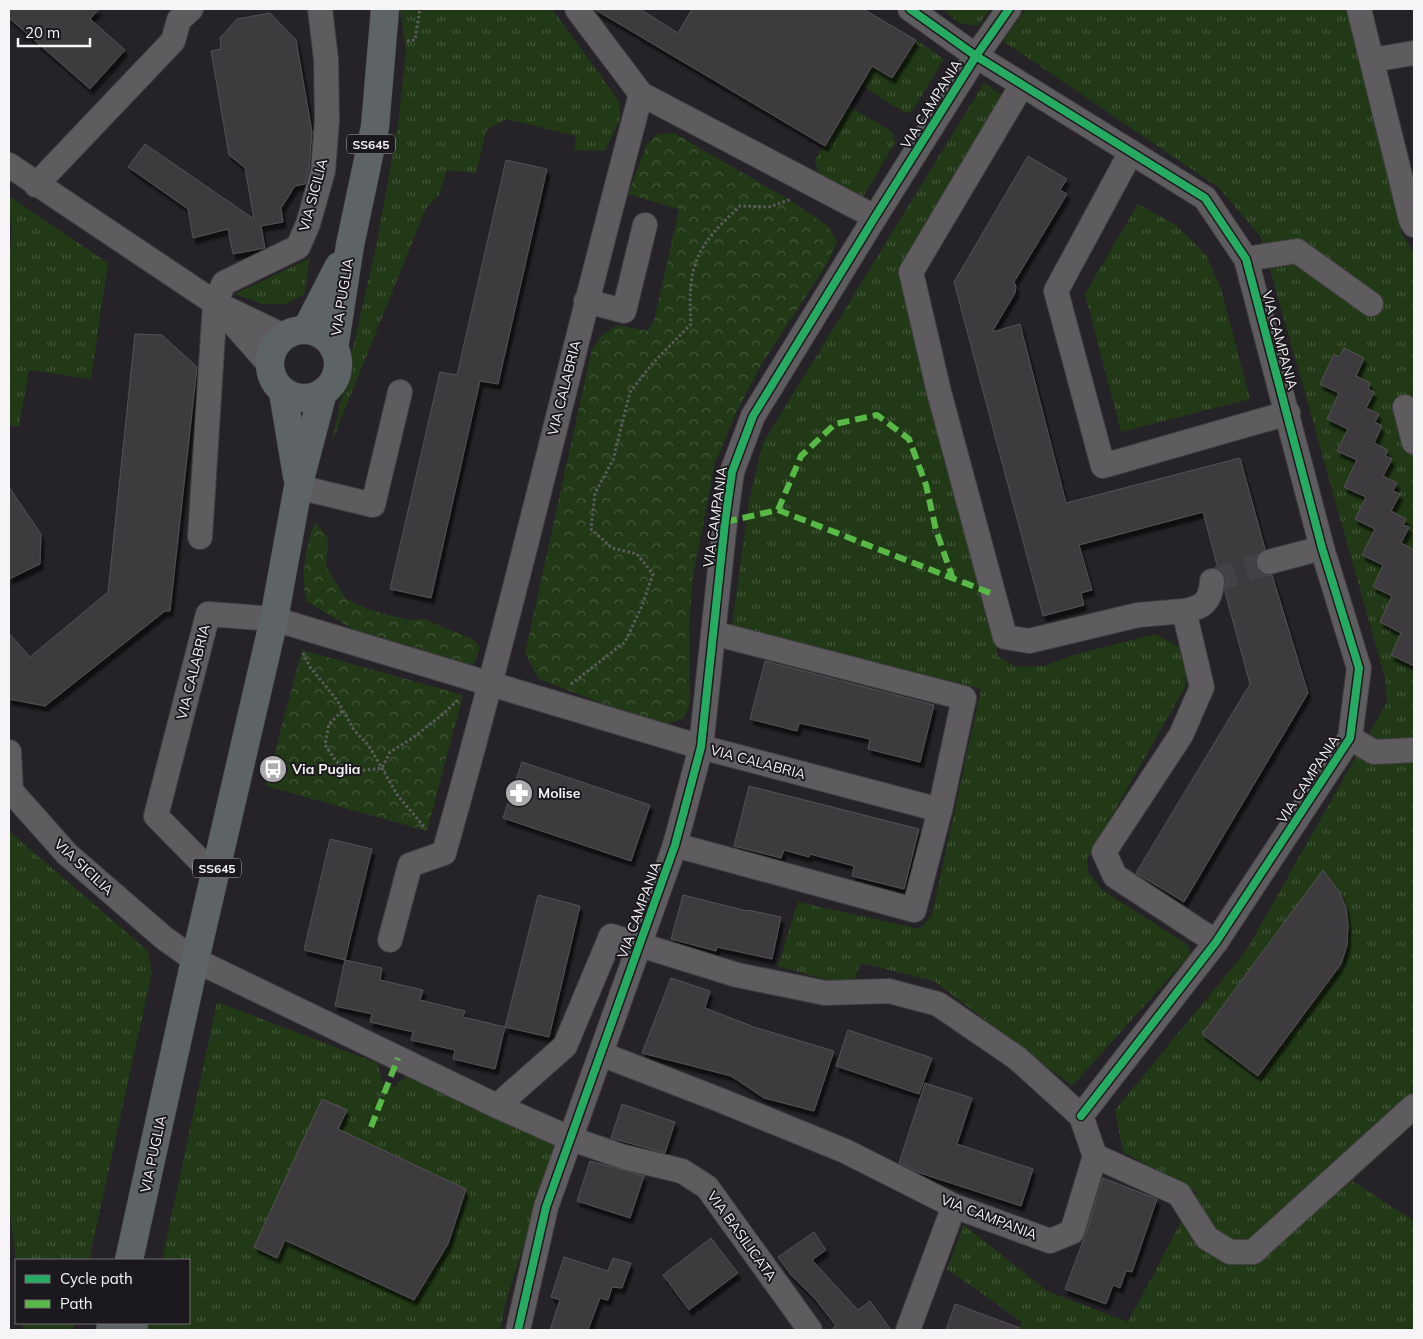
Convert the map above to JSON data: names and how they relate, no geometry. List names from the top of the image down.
{
  "streets": {
    "main road": ["SS645", "VIA PUGLIA"],
    "street": [
      "VIA CAMPANIA",
      "VIA SICILIA",
      "VIA CALABRIA",
      "VIA BASILICATA"
    ]
  },
  "crossings": [
    ["VIA CAMPANIA", "VIA CALABRIA"],
    ["VIA CAMPANIA", "VIA BASILICATA"],
    ["SS645", "VIA PUGLIA"],
    ["VIA SICILIA", "VIA PUGLIA"],
    ["VIA PUGLIA", "VIA CALABRIA"]
  ],
  "places": {
    "bus stop": ["Via Puglia"],
    "pharmacy": ["Molise"]
  },
  "legend": ["Cycle path", "Path"],
  "scale_bar": "20 m"
}
